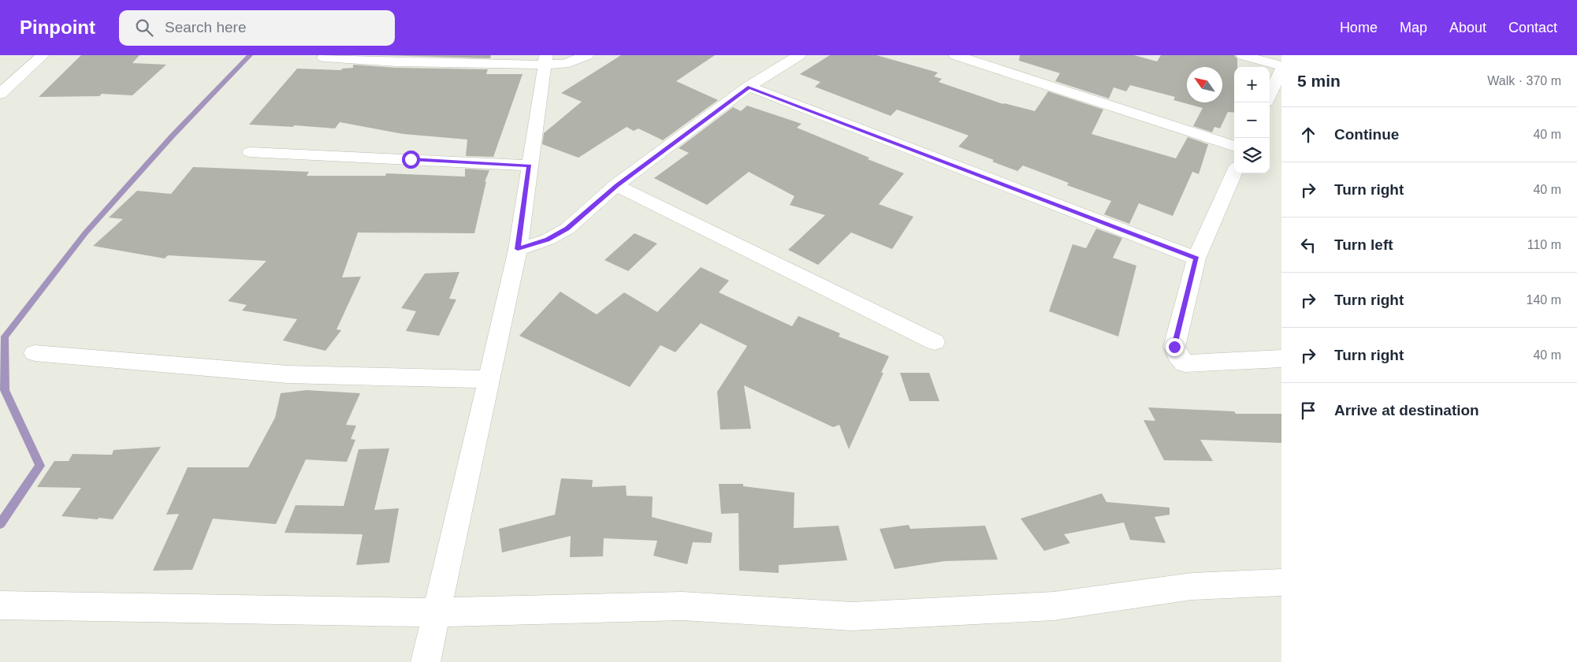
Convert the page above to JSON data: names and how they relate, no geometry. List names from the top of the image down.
{
  "north": "top left",
  "page": {
    "header": "Pinpoint",
    "search": "Search here",
    "nav": [
      "Home",
      "Map",
      "About",
      "Contact"
    ],
    "heading": ["5 min", "Walk · 370 m"],
    "map_buttons": ["+", "−"],
    "list": [
      ["Continue", "40 m"],
      ["Turn right", "40 m"],
      ["Turn left", "110 m"],
      ["Turn right", "140 m"],
      ["Turn right", "40 m"],
      "Arrive at destination"
    ]
  }
}
